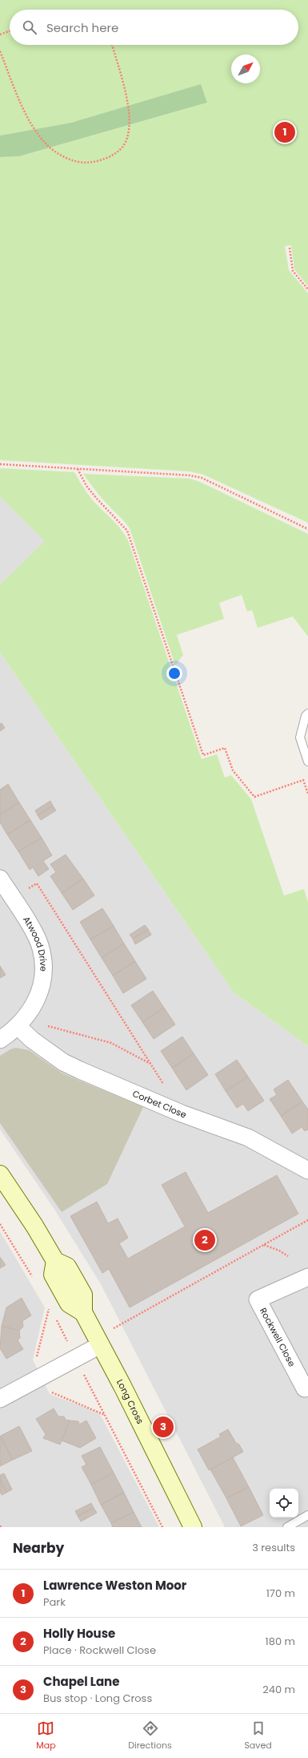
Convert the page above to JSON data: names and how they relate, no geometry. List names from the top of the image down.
{
  "streets": {
    "street": [
      "Atwood Drive",
      "Corbet Close",
      "Rockwell Close",
      "Long Cross"
    ]
  },
  "crossings": [
    ["Atwood Drive", "Corbet Close"]
  ],
  "north": "top right",
  "page": {
    "search": "Search here",
    "pins": ["1", "2", "3"],
    "heading": ["Nearby", "3 results"],
    "list": [
      {
        "mark": "1",
        "name": "Lawrence Weston Moor",
        "note": "Park",
        "value": "170 m"
      },
      {
        "mark": "2",
        "name": "Holly House",
        "note": "Place · Rockwell Close",
        "value": "180 m"
      },
      {
        "mark": "3",
        "name": "Chapel Lane",
        "note": "Bus stop · Long Cross",
        "value": "240 m"
      }
    ],
    "nav": ["Map", "Directions", "Saved"]
  }
}
